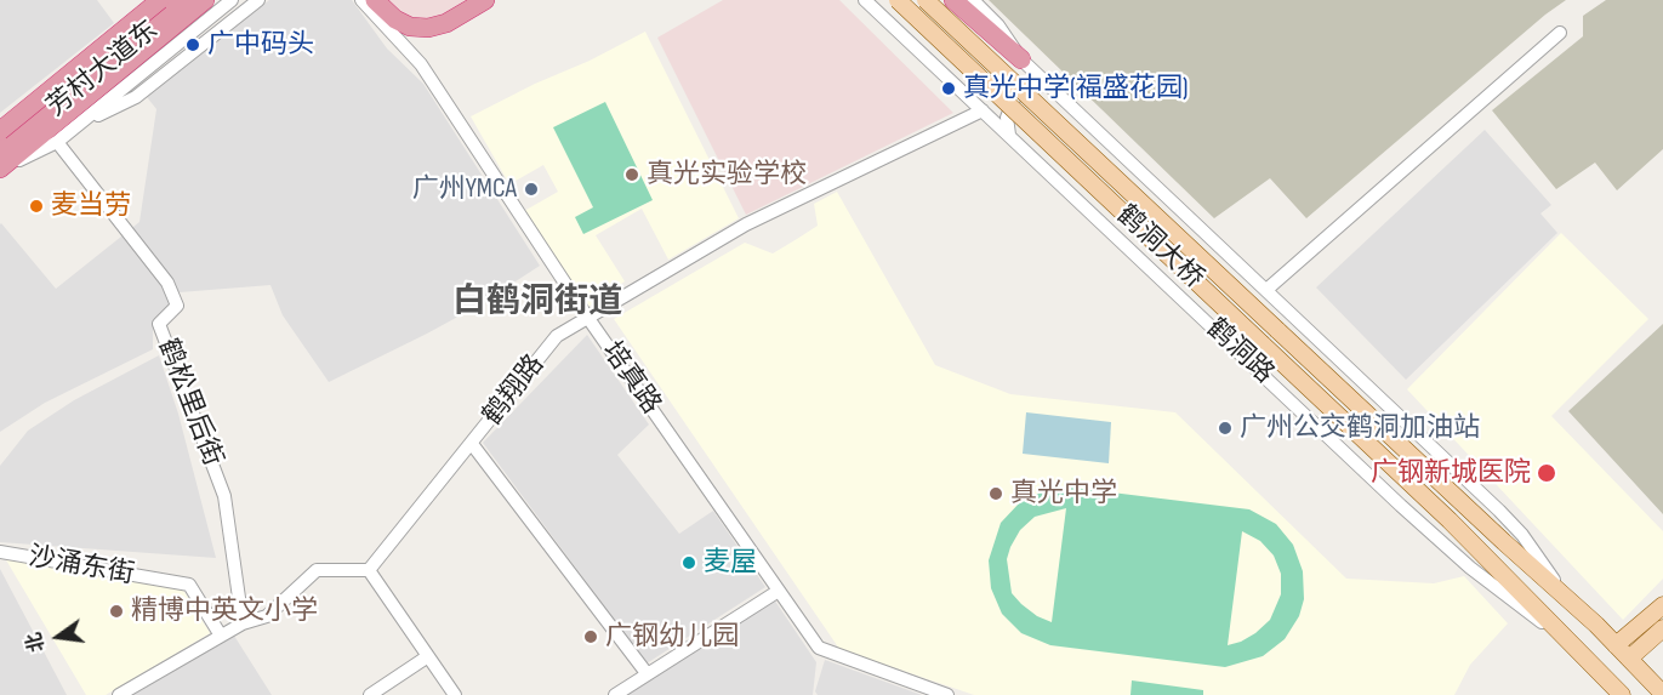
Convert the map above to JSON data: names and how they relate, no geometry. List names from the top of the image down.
{
  "streets": {
    "highway": ["芳村大道东"],
    "main road": ["鹤洞大桥", "鹤洞路"],
    "street": [
      "培真路",
      "鹤翔路",
      "鹤松里后街",
      "沙涌东街"
    ]
  },
  "crossings": [
    ["芳村大道东", "鹤松里后街"],
    ["鹤洞大桥", "鹤洞路"],
    ["鹤洞路", "鹤翔路"],
    ["培真路", "鹤翔路"]
  ],
  "districts": ["白鹤洞街道"],
  "places": [
    "广中码头",
    "真光中学(福盛花园)",
    "真光实验学校",
    "广州YMCA",
    "麦当劳",
    "广州公交鹤洞加油站",
    "广钢新城医院",
    "真光中学",
    "麦屋",
    "精博中英文小学",
    "广钢幼儿园"
  ],
  "north": "left"
}
